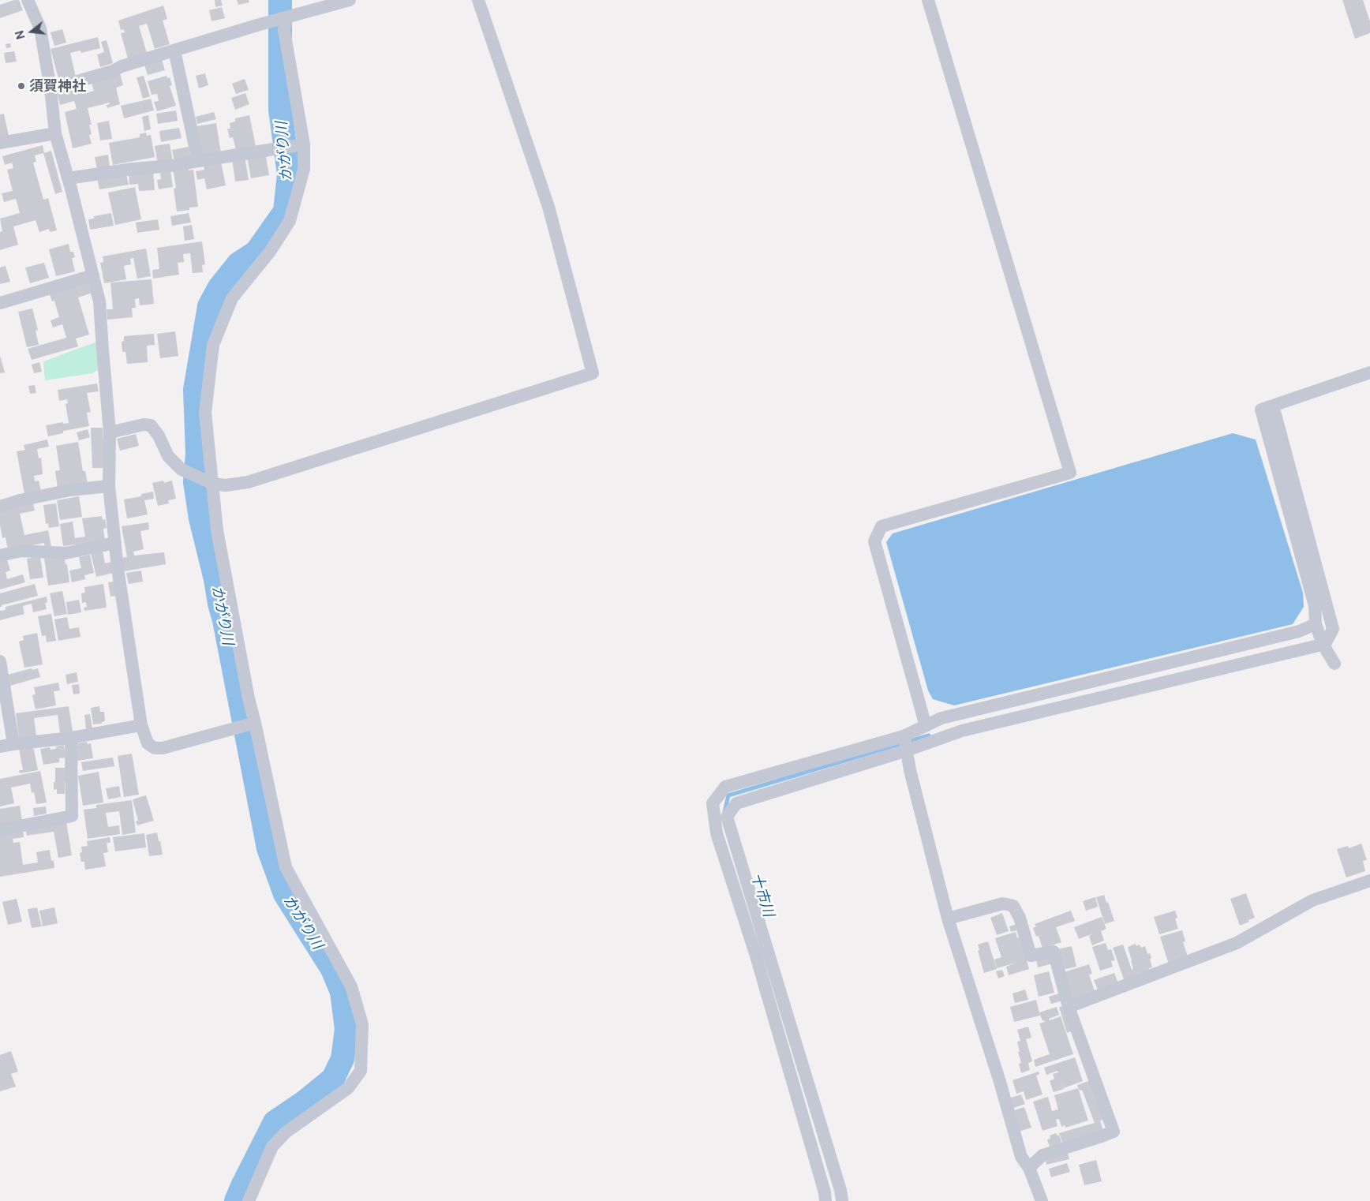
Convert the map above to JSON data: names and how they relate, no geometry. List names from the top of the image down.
{
  "water": ["かがり川", "十市川"],
  "places": ["須賀神社"],
  "north": "left"
}
